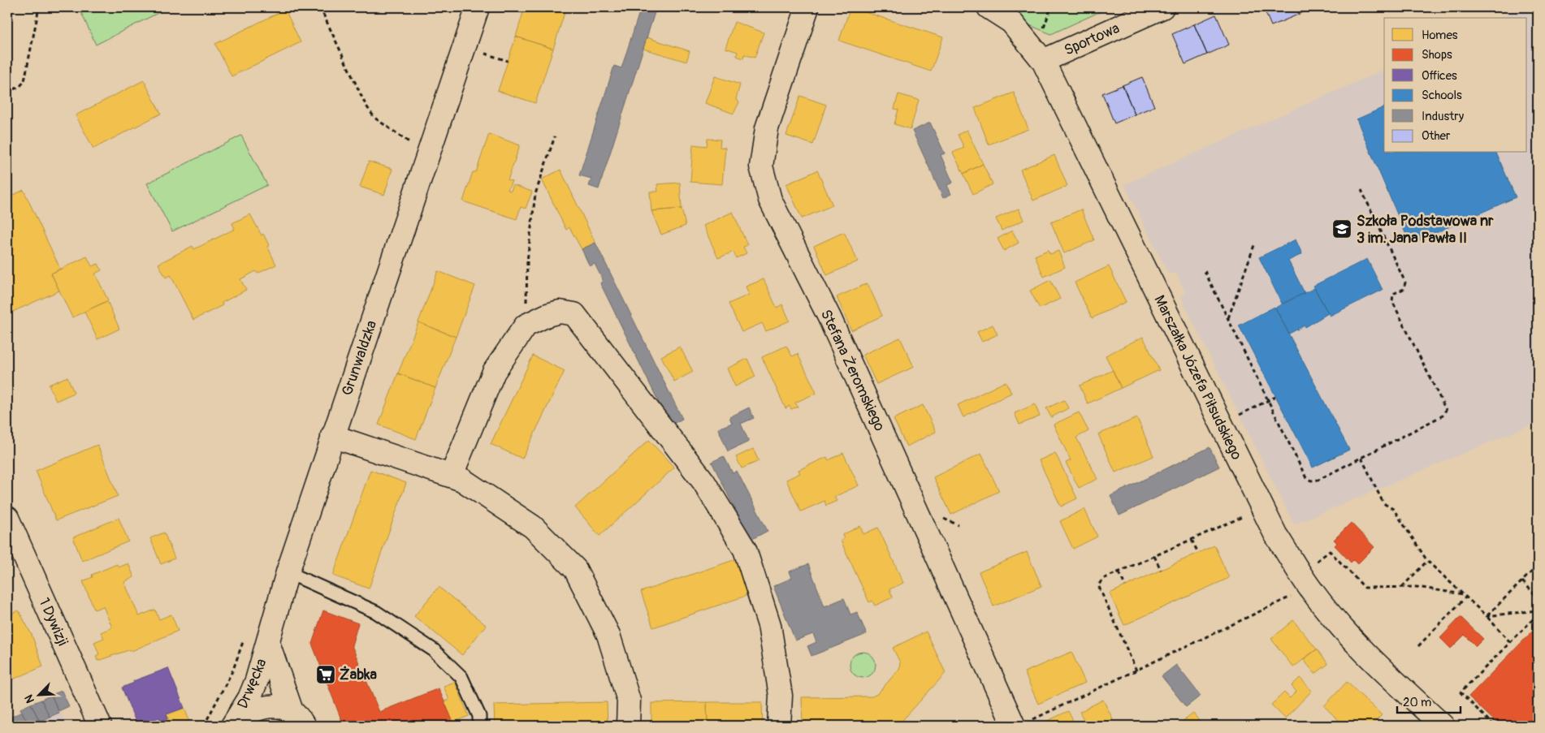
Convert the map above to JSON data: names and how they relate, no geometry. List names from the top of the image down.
{
  "streets": {
    "street": [
      "Sportowa",
      "Grunwaldzka",
      "Stefana Żeromskiego",
      "Marszałka Józefa Piłsudskiego",
      "1 Dywizji",
      "Drwęcka"
    ]
  },
  "crossings": [
    ["Sportowa", "Marszałka Józefa Piłsudskiego"],
    ["Grunwaldzka", "Drwęcka"]
  ],
  "places": {
    "school or university": ["Szkoła Podstawowa nr 3 im. Jana Pawła II"],
    "supermarket": ["Żabka"]
  },
  "legend": [
    "Homes",
    "Shops",
    "Offices",
    "Schools",
    "Industry",
    "Other"
  ],
  "scale_bar": "20 m",
  "north": "bottom left"
}
